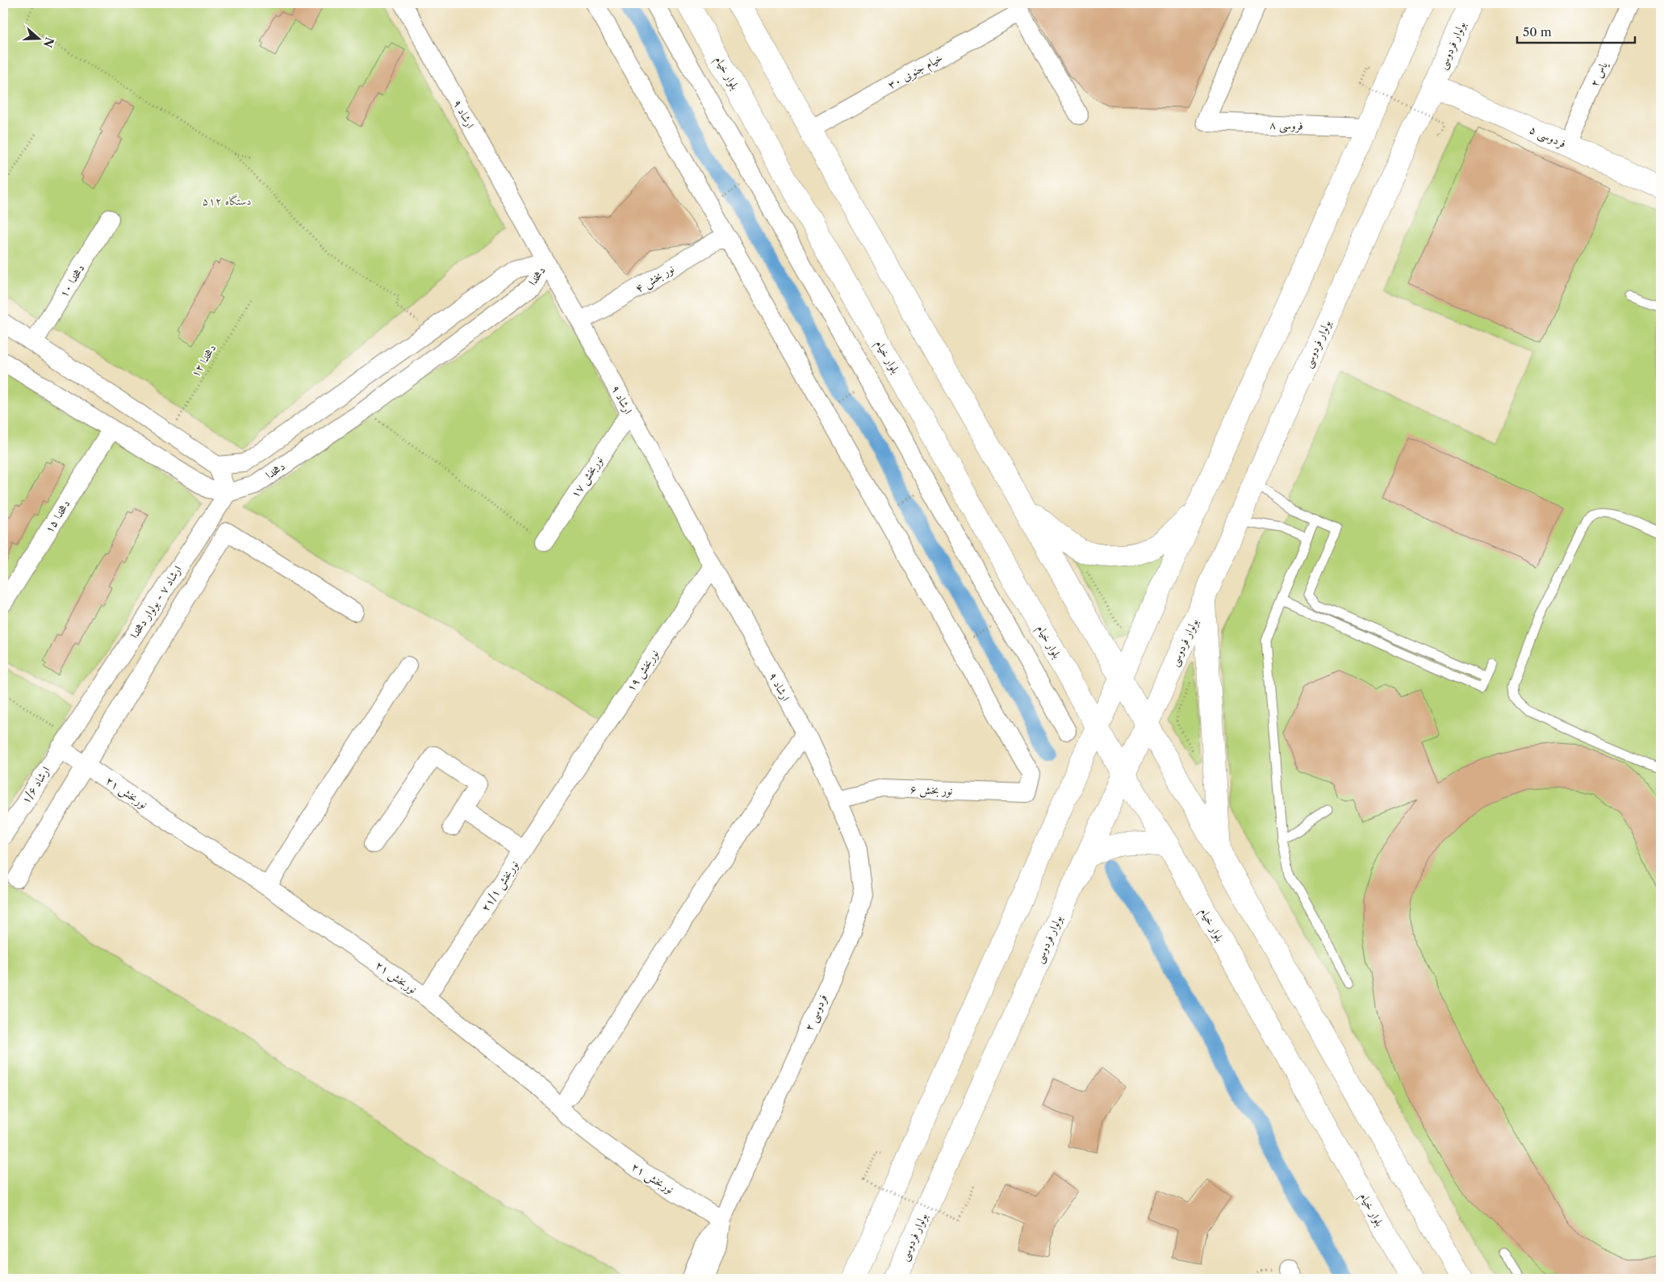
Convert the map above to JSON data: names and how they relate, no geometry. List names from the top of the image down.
{
  "streets": {
    "main road": ["بولوار فردوسی", "بلوار خیام", "فردوسی ۵"],
    "street": [
      "خیام جنوبی ۳۰",
      "یاس ۲",
      "ارشاد ۹",
      "فروسی ۸",
      "دهخدا",
      "نور بخش ۴",
      "دهخدا ۱۰",
      "نوربخش ۱۷",
      "دهخدا ۱۵",
      "ارشاد ۷ - بولوار دهخدا",
      "نوربخش ۱۹",
      "ارشاد ۱/۶",
      "نور بخش ۶",
      "نوربخش ۲۱",
      "نوربخش ۲۱/۱",
      "فردوسی ۲"
    ],
    "path": ["دهخدا ۱۲"]
  },
  "crossings": [
    ["بولوار فردوسی", "بلوار خیام"],
    ["بولوار فردوسی", "فردوسی ۵"],
    ["یاس ۲", "فردوسی ۵"],
    ["ارشاد ۹", "دهخدا"],
    ["ارشاد ۹", "نور بخش ۴"],
    ["ارشاد ۹", "نوربخش ۱۷"],
    ["ارشاد ۹", "نوربخش ۱۹"],
    ["ارشاد ۹", "نور بخش ۶"],
    ["ارشاد ۹", "فردوسی ۲"],
    ["دهخدا", "دهخدا ۱۵"],
    ["دهخدا", "ارشاد ۷ - بولوار دهخدا"],
    ["ارشاد ۷ - بولوار دهخدا", "ارشاد ۱/۶"],
    ["ارشاد ۷ - بولوار دهخدا", "نوربخش ۲۱"],
    ["نوربخش ۱۹", "نوربخش ۲۱/۱"],
    ["ارشاد ۱/۶", "نوربخش ۲۱"],
    ["نور بخش ۶", "فردوسی ۲"],
    ["نوربخش ۲۱", "نوربخش ۲۱/۱"],
    ["نوربخش ۲۱", "فردوسی ۲"]
  ],
  "parks": ["۵۱۲ دستگاه"],
  "scale_bar": "50 m",
  "north": "right"
}
